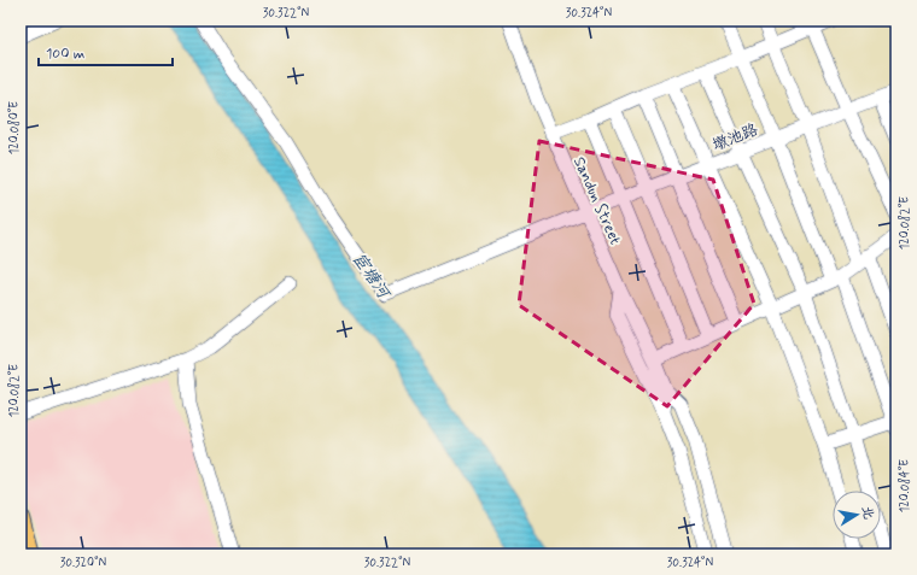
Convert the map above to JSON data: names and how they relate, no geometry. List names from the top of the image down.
{
  "streets": {
    "street": ["墩池路", "Sandun Street"]
  },
  "crossings": [
    ["墩池路", "Sandun Street"]
  ],
  "water": ["宦塘河"],
  "scale_bar": "100 m",
  "north": "right",
  "coordinates": [
    "30.322°N",
    "30.324°N",
    "120.080°E",
    "120.082°E",
    "120.084°E",
    "30.320°N"
  ]
}
